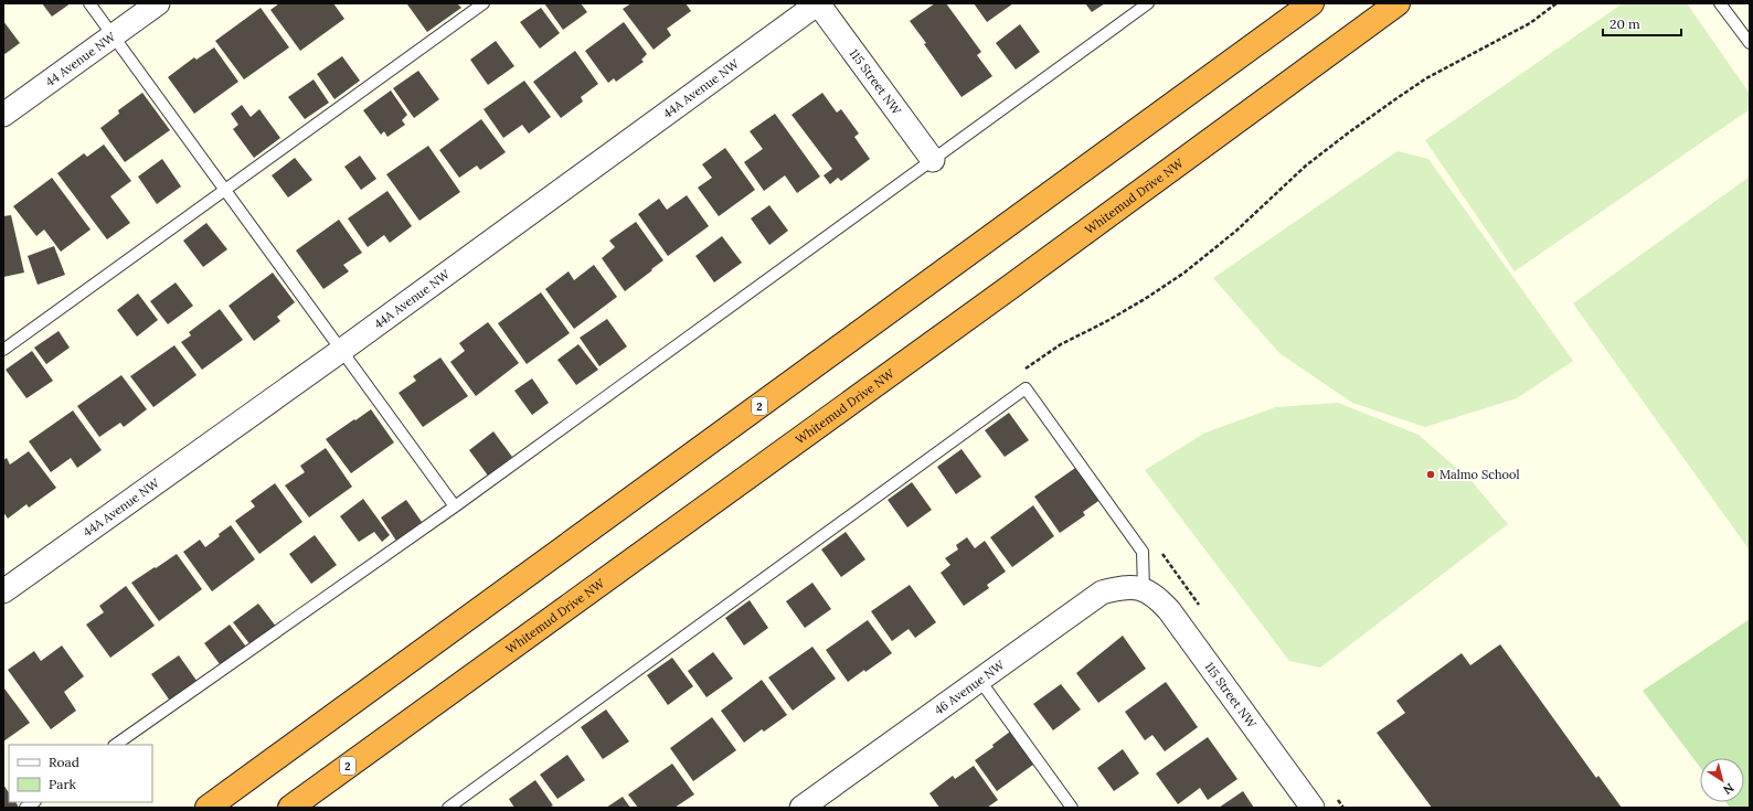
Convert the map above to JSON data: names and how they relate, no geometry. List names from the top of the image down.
{
  "streets": {
    "highway": ["Whitemud Drive NW", "2"],
    "street": [
      "44 Avenue NW",
      "115 Street NW",
      "44A Avenue NW",
      "46 Avenue NW"
    ]
  },
  "crossings": [
    ["115 Street NW", "44A Avenue NW"],
    ["115 Street NW", "46 Avenue NW"]
  ],
  "places": ["Malmo School"],
  "legend": ["Road", "Park"],
  "scale_bar": "20 m",
  "north": "bottom right"
}
